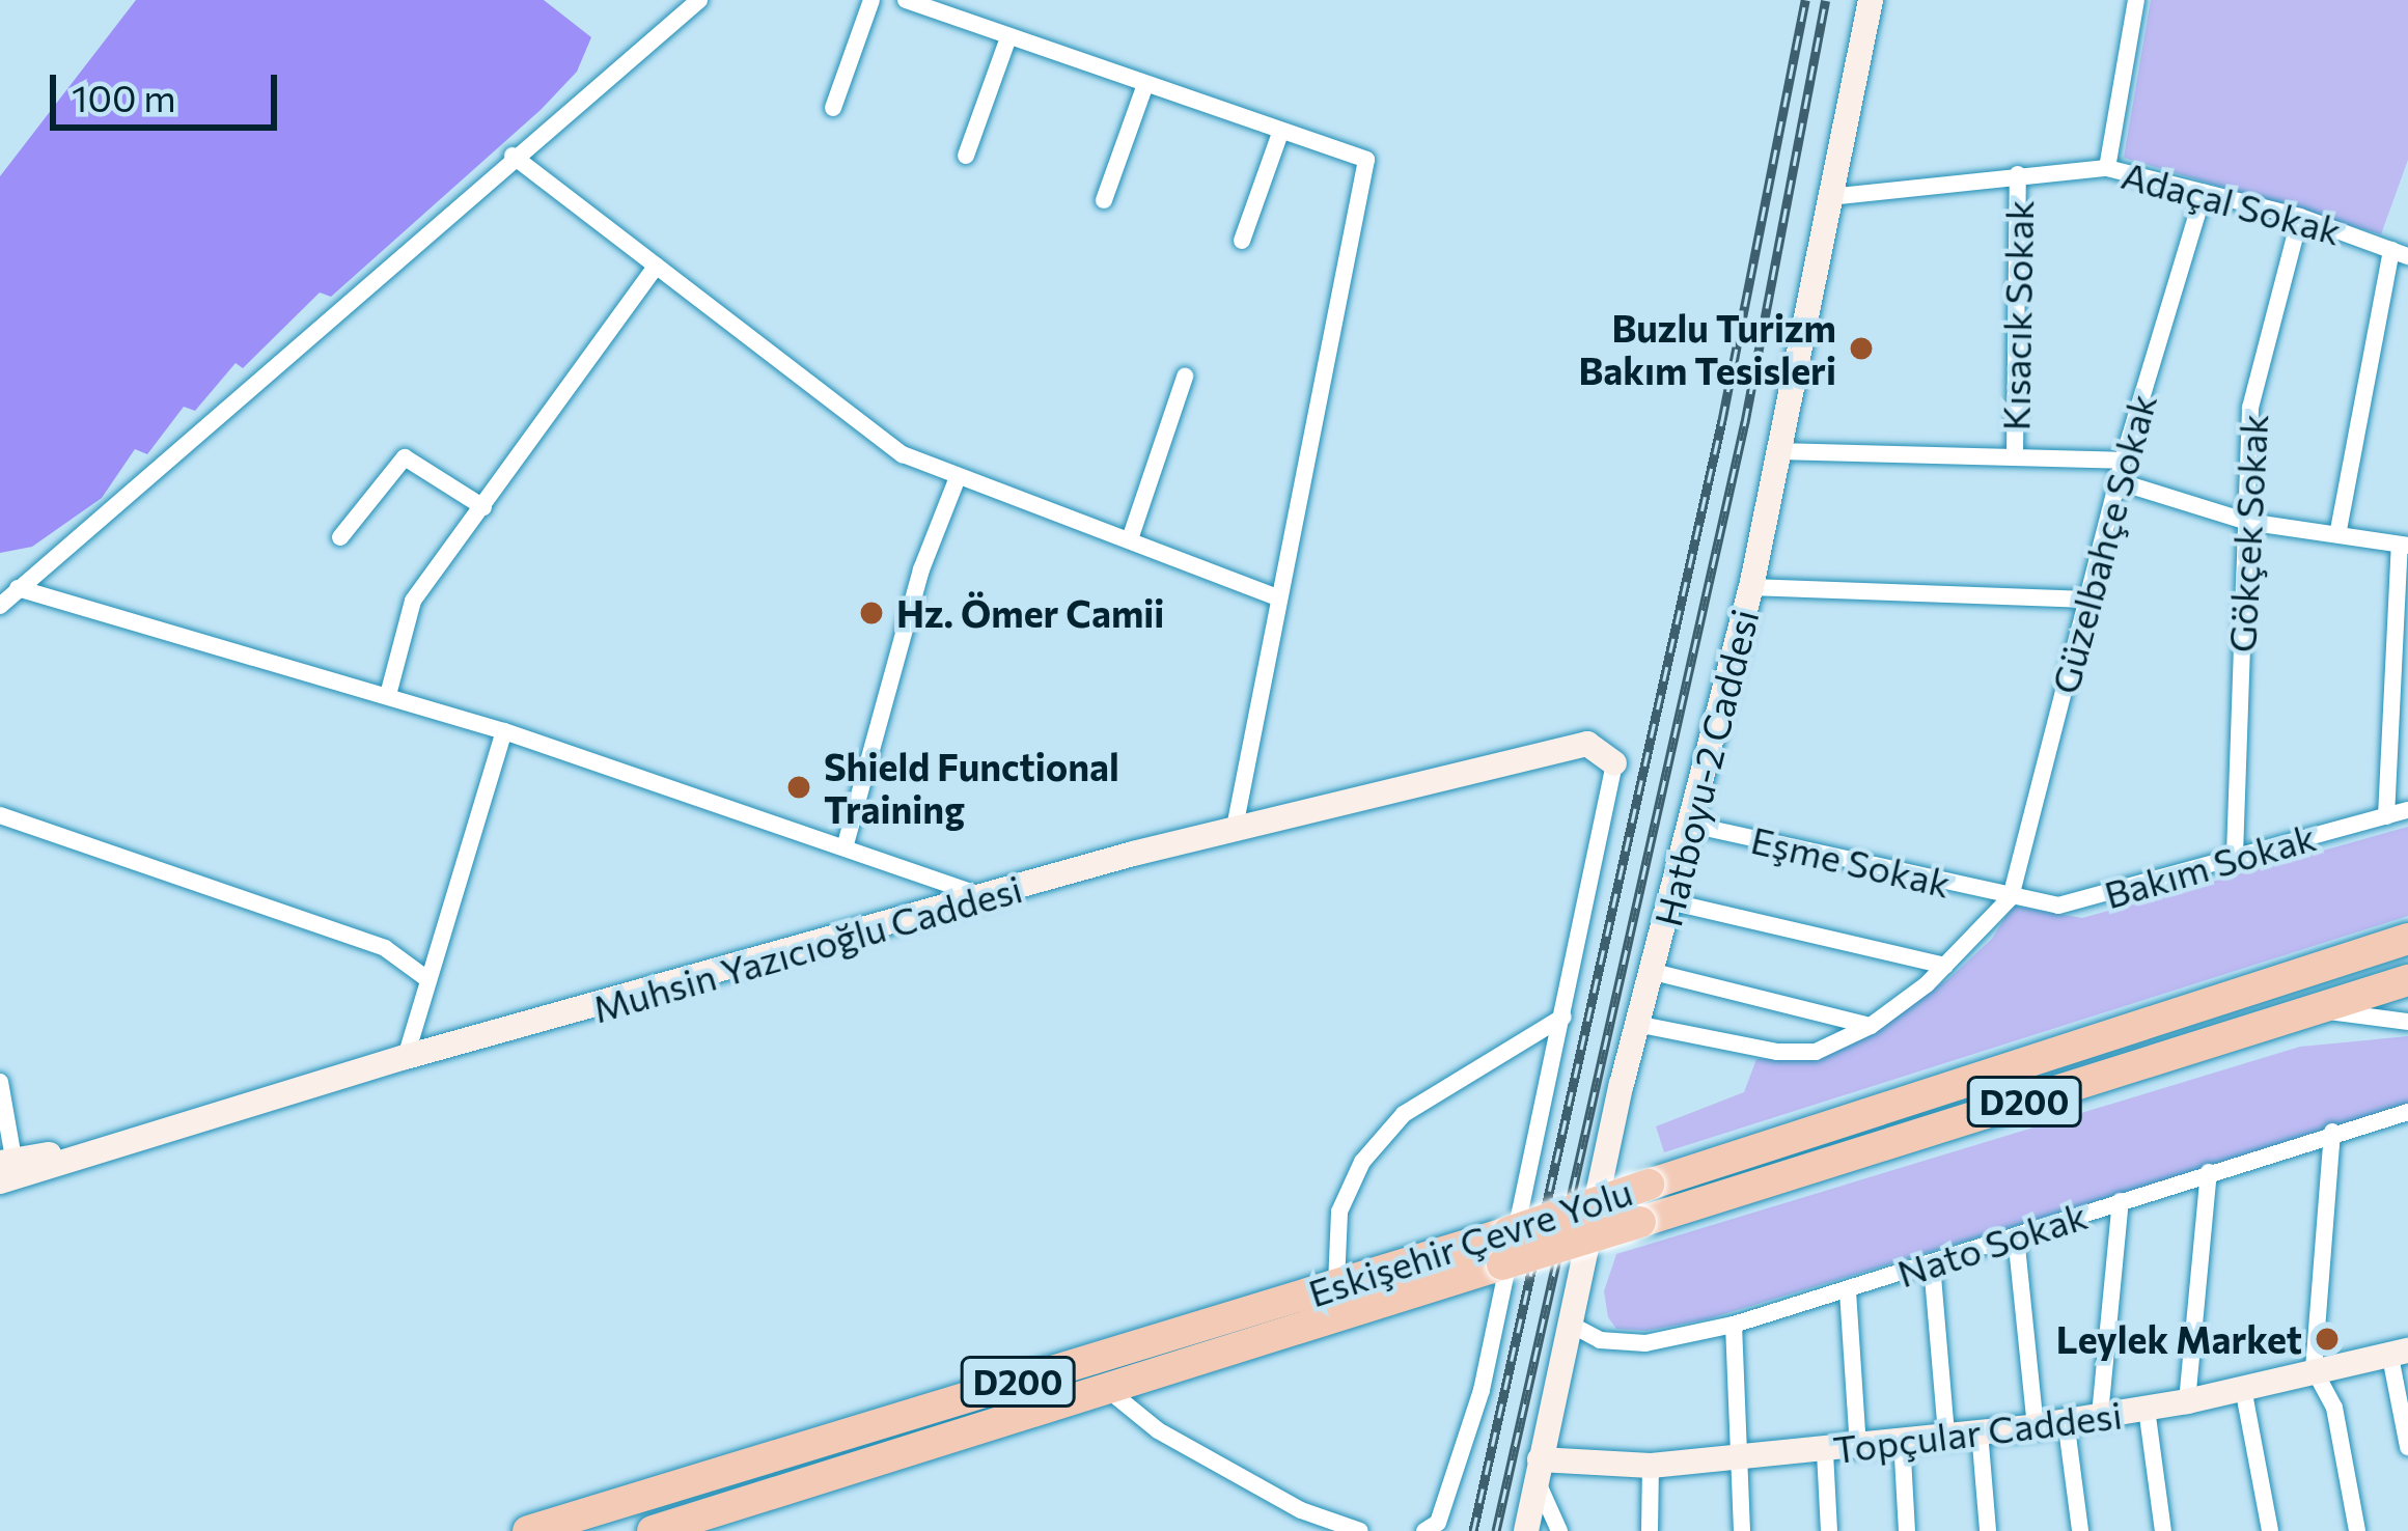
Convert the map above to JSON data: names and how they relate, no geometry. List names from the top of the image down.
{
  "streets": {
    "highway": ["D200", "Eskişehir Çevre Yolu"],
    "street": [
      "Adaçal Sokak",
      "Kısacık Sokak",
      "Gökçek Sokak",
      "Güzelbahçe Sokak",
      "Hatboyu-2 Caddesi",
      "Eşme Sokak",
      "Bakım Sokak",
      "Muhsin Yazıcıoğlu Caddesi",
      "Nato Sokak",
      "Topçular Caddesi"
    ]
  },
  "crossings": [
    ["Adaçal Sokak", "Kısacık Sokak"],
    ["Adaçal Sokak", "Gökçek Sokak"],
    ["Adaçal Sokak", "Güzelbahçe Sokak"],
    ["Adaçal Sokak", "Hatboyu-2 Caddesi"],
    ["Gökçek Sokak", "Bakım Sokak"],
    ["Güzelbahçe Sokak", "Eşme Sokak"],
    ["Güzelbahçe Sokak", "Bakım Sokak"],
    ["Hatboyu-2 Caddesi", "Eşme Sokak"],
    ["Hatboyu-2 Caddesi", "Nato Sokak"],
    ["Hatboyu-2 Caddesi", "Topçular Caddesi"],
    ["Eşme Sokak", "Bakım Sokak"]
  ],
  "places": [
    "Buzlu Turizm Bakım Tesisleri",
    "Hz. Ömer Camii",
    "Shield Functional Training",
    "Leylek Market"
  ],
  "scale_bar": "100 m"
}
